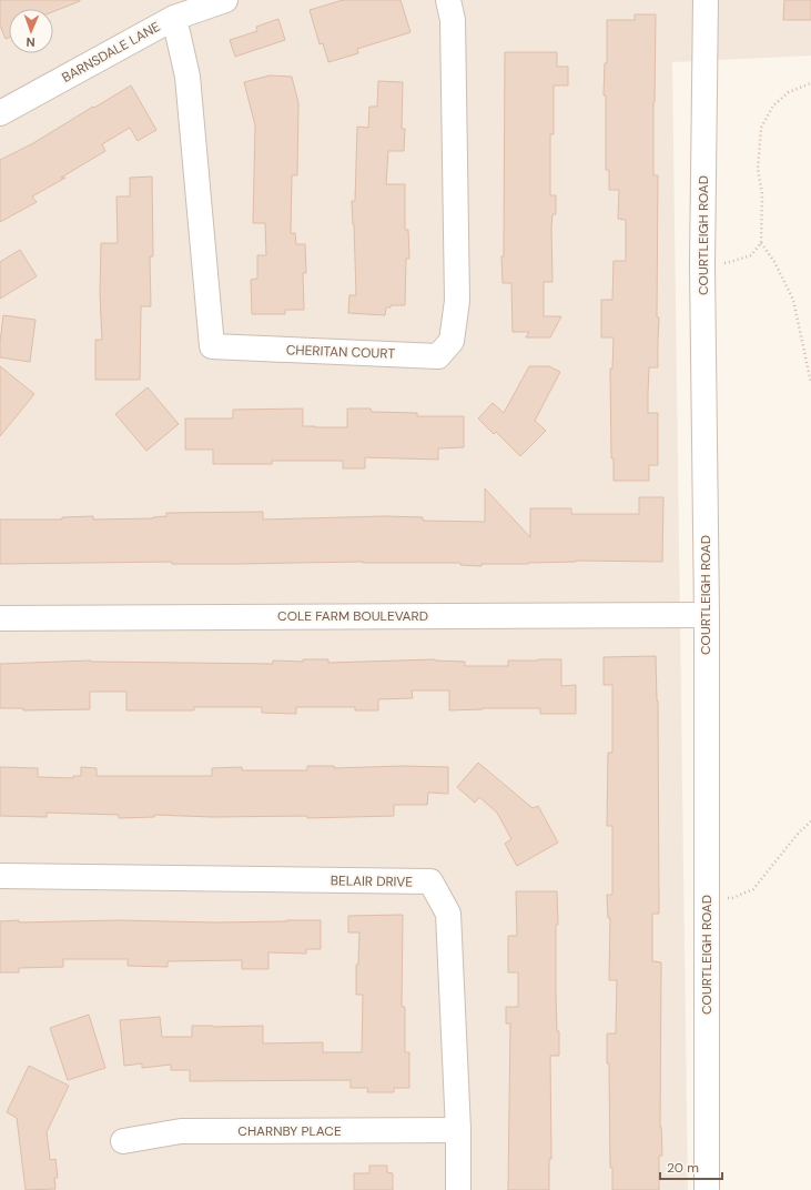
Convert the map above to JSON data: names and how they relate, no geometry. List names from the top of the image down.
{
  "streets": {
    "street": [
      "BARNSDALE LANE",
      "COURTLEIGH ROAD",
      "CHERITAN COURT",
      "COLE FARM BOULEVARD",
      "BELAIR DRIVE",
      "CHARNBY PLACE"
    ]
  },
  "crossings": [
    ["BARNSDALE LANE", "CHERITAN COURT"],
    ["COURTLEIGH ROAD", "COLE FARM BOULEVARD"],
    ["BELAIR DRIVE", "CHARNBY PLACE"]
  ],
  "scale_bar": "20 m",
  "north": "bottom"
}
